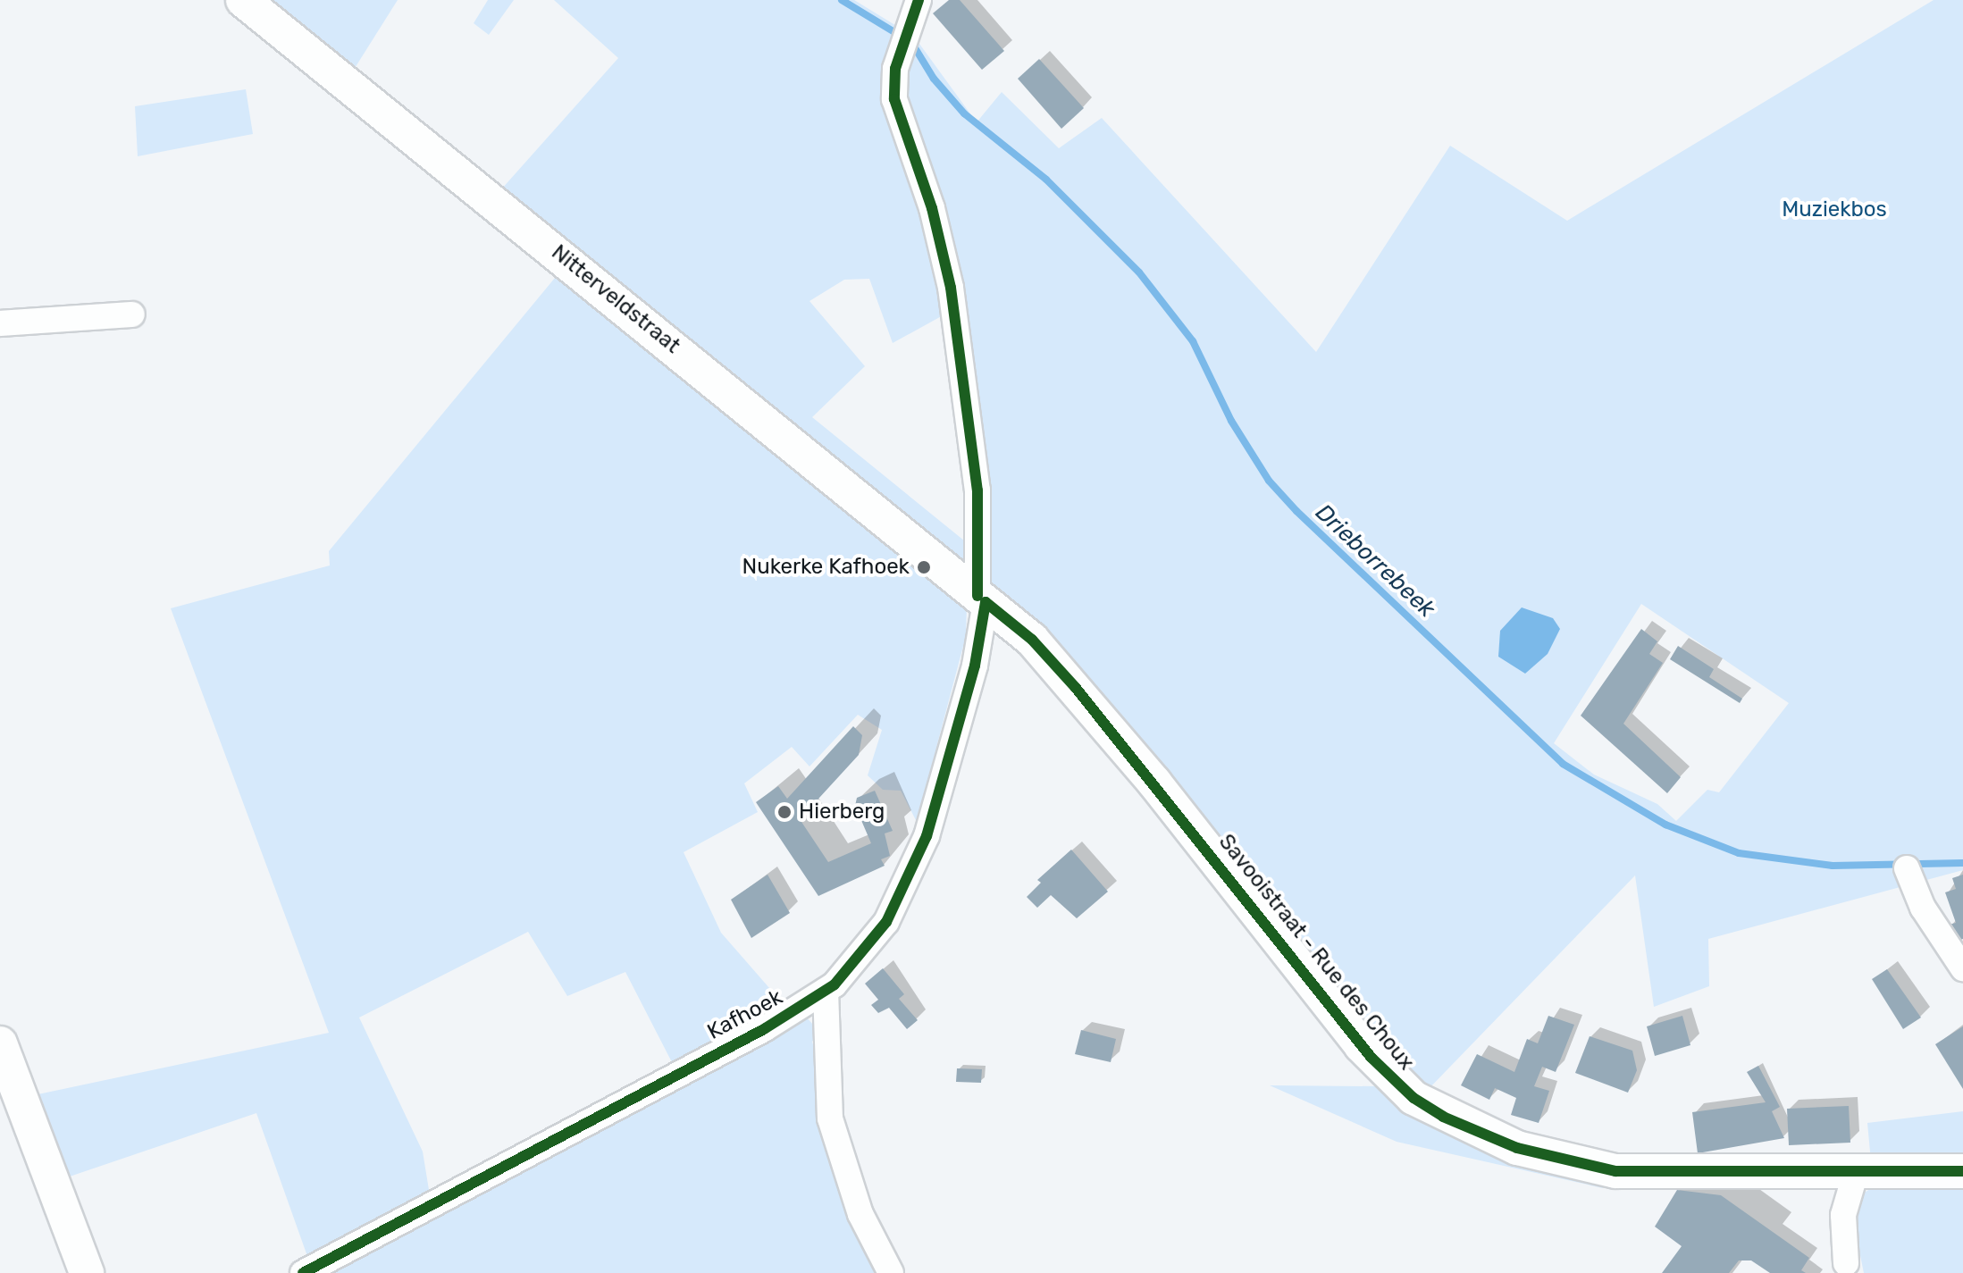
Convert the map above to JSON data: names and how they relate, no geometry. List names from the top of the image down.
{
  "streets": {
    "main road": ["Nitterveldstraat", "Savooistraat - Rue des Choux"],
    "street": ["Kafhoek"]
  },
  "crossings": [
    ["Nitterveldstraat", "Savooistraat - Rue des Choux"],
    ["Nitterveldstraat", "Kafhoek"],
    ["Savooistraat - Rue des Choux", "Kafhoek"]
  ],
  "water": ["Drieborrebeek"],
  "parks": ["Muziekbos"],
  "places": ["Nukerke Kafhoek", "Hierberg"]
}
